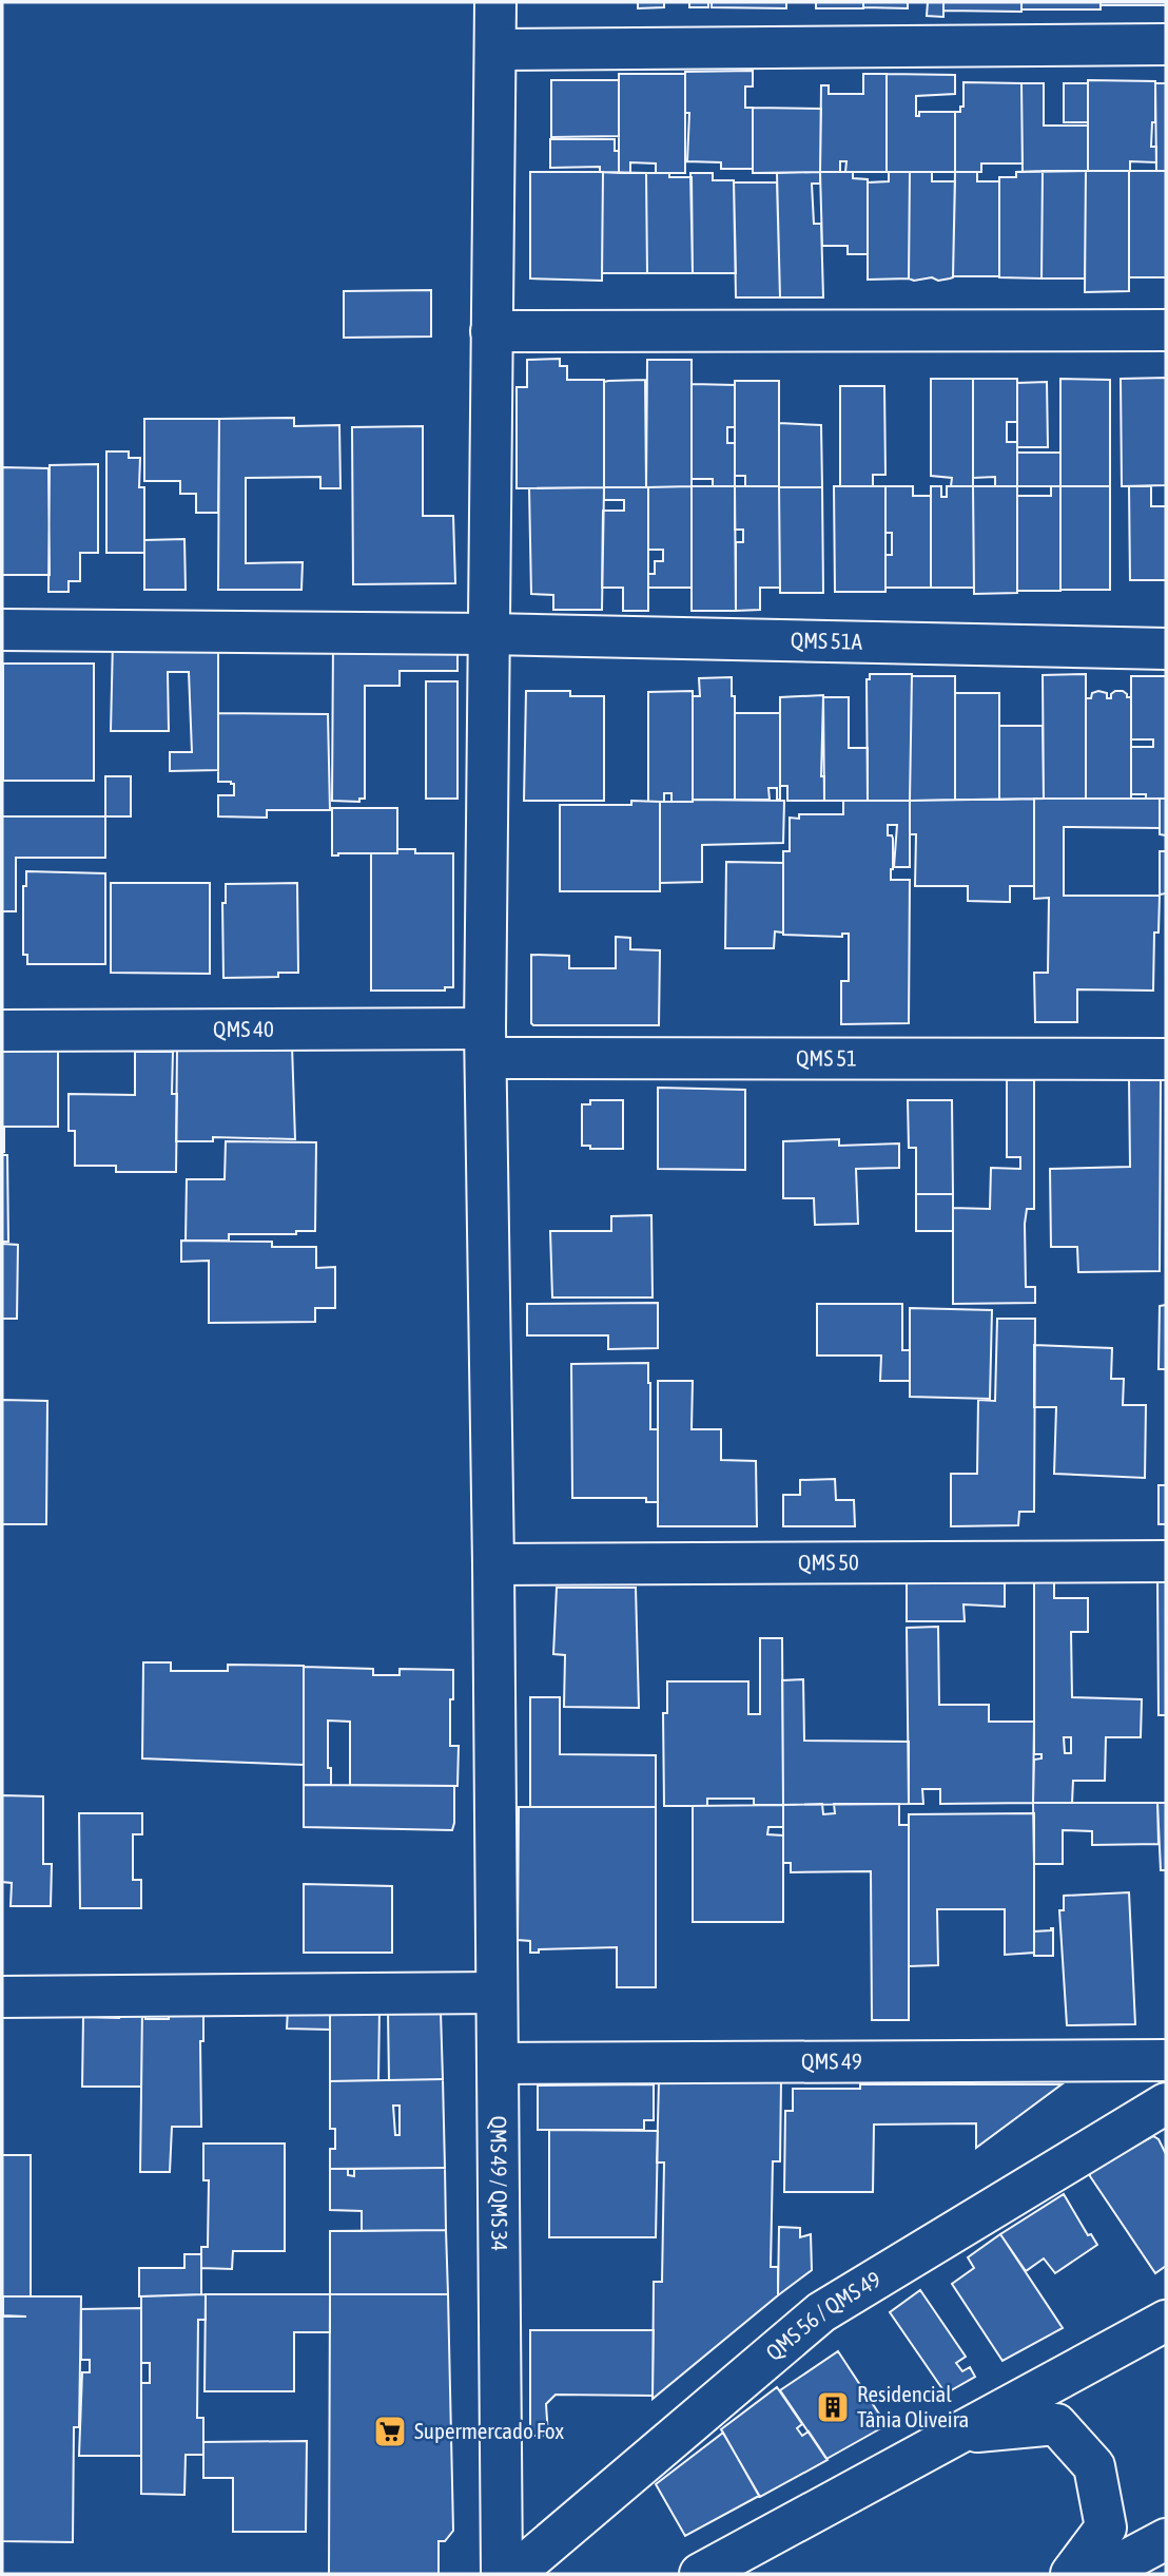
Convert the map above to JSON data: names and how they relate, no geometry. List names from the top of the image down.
{
  "streets": {
    "street": [
      "QMS 51A",
      "QMS 40",
      "QMS 51",
      "QMS 50",
      "QMS 49",
      "QMS 49 / QMS 34",
      "QMS 56 / QMS 49"
    ]
  },
  "crossings": [
    ["QMS 51A", "QMS 49 / QMS 34"],
    ["QMS 40", "QMS 51"],
    ["QMS 40", "QMS 49 / QMS 34"],
    ["QMS 51", "QMS 49 / QMS 34"],
    ["QMS 50", "QMS 49 / QMS 34"],
    ["QMS 49", "QMS 49 / QMS 34"]
  ],
  "places": {
    "building": ["Residencial Tânia Oliveira"],
    "supermarket": ["Supermercado Fox"]
  }
}
